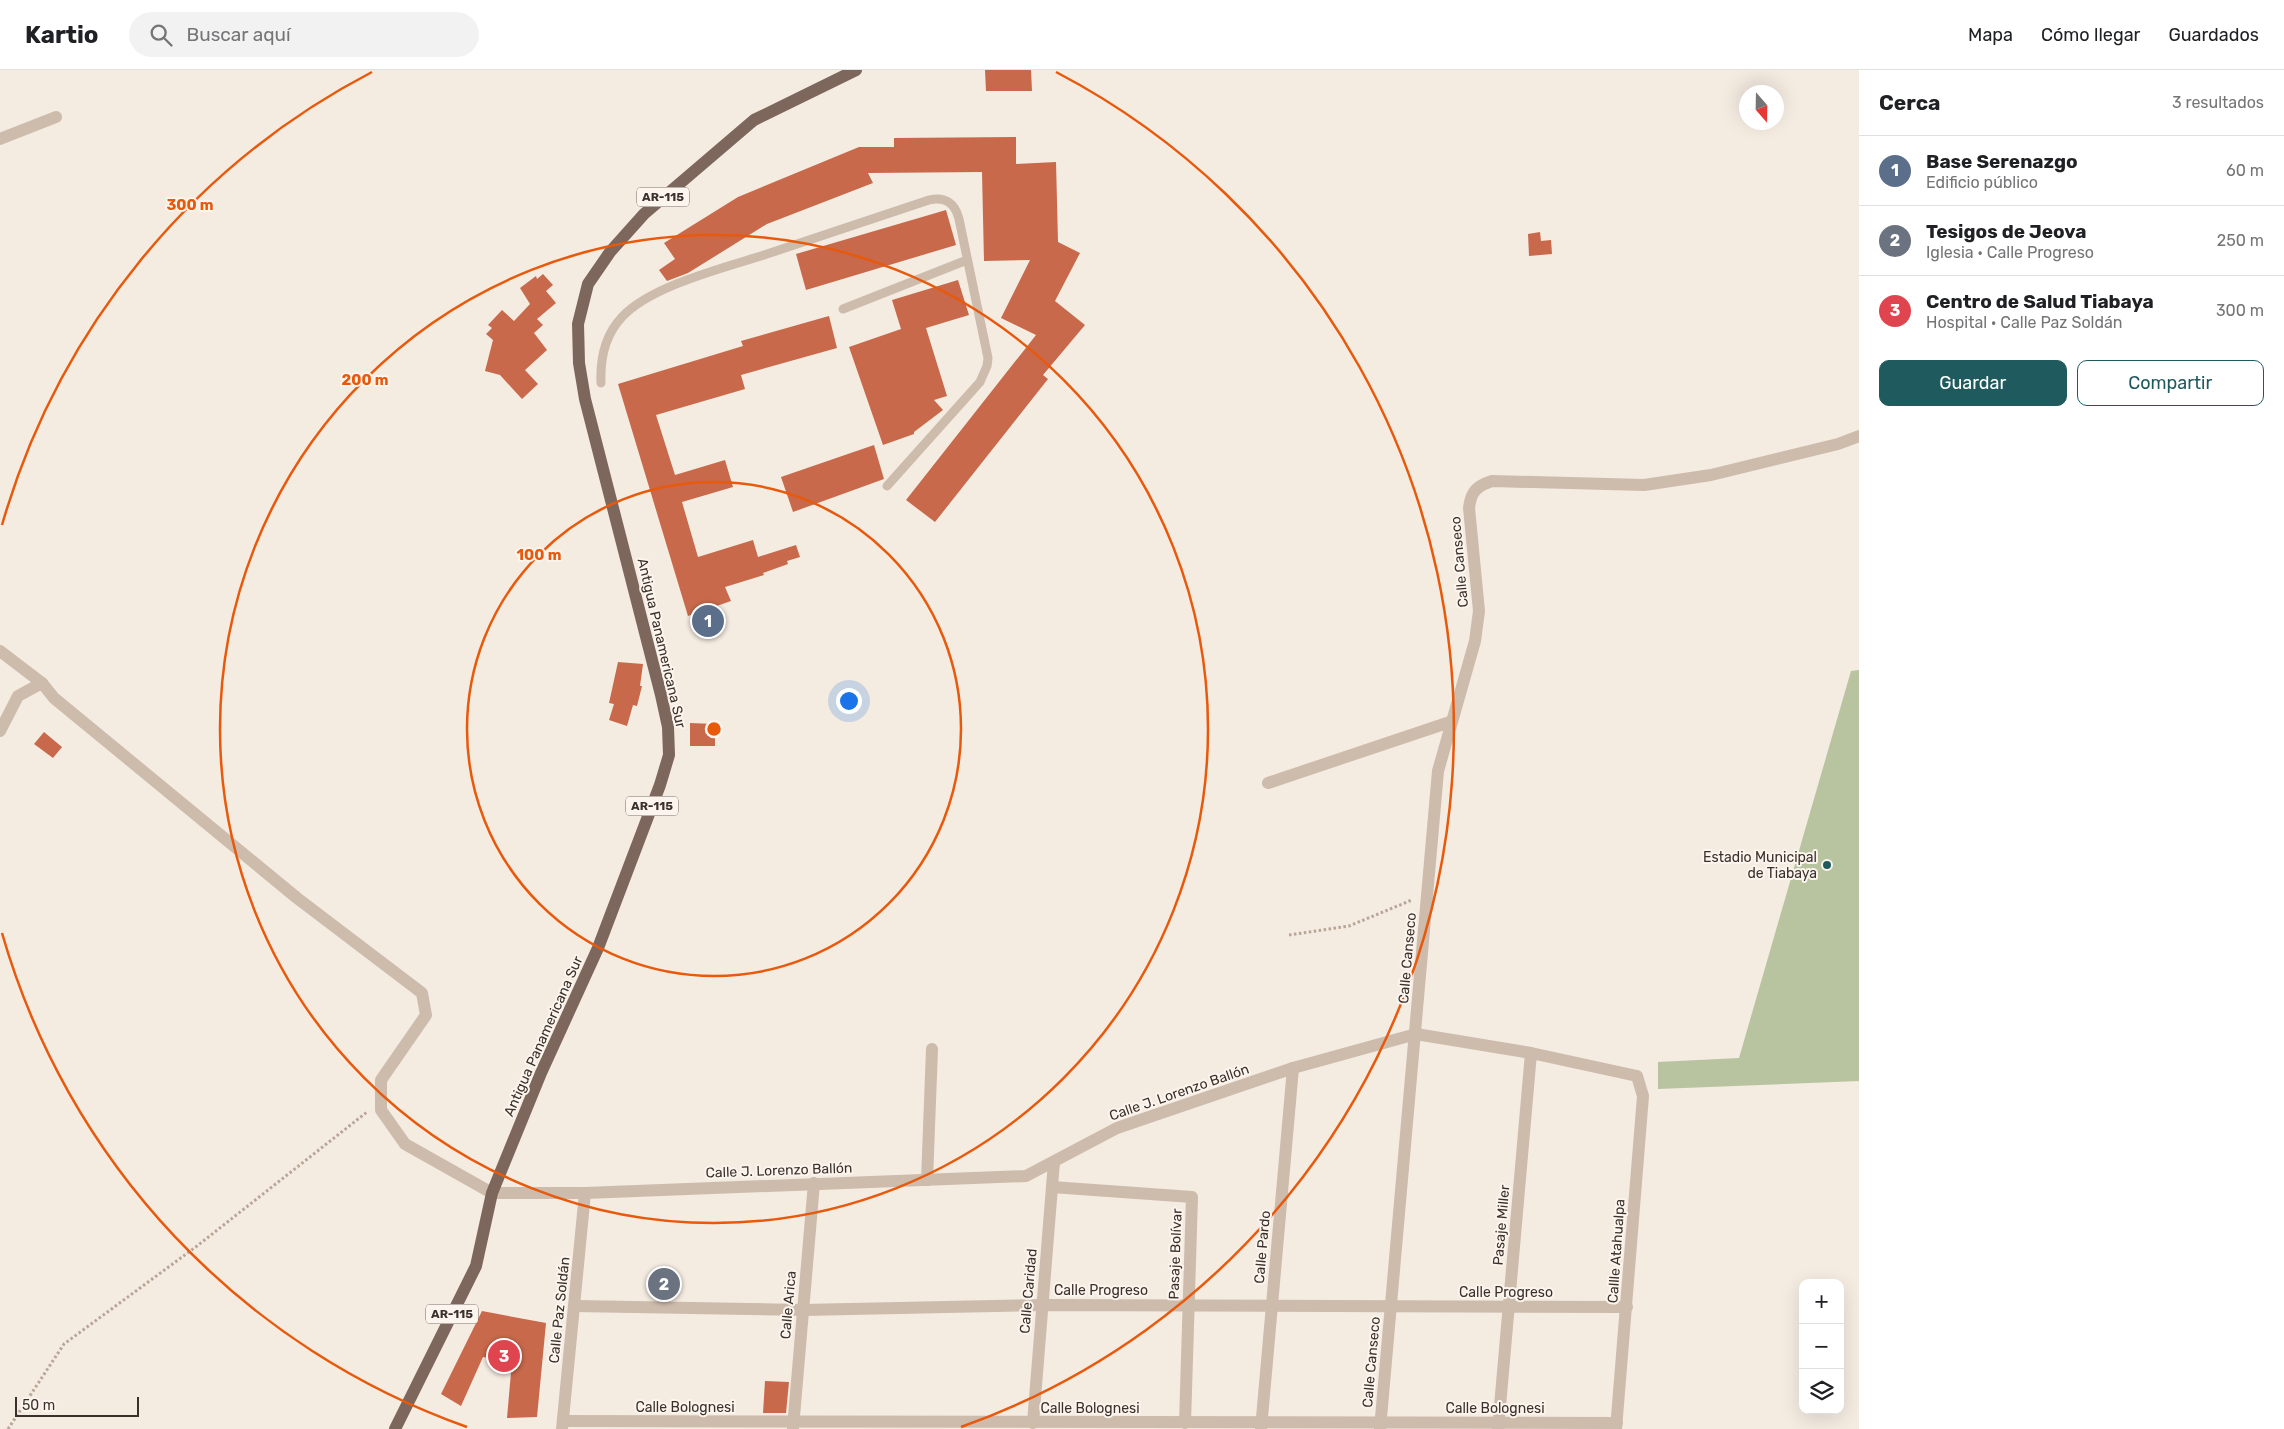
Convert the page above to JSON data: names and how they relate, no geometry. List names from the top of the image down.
{
  "streets": {
    "main road": ["AR-115", "Antigua Panamericana Sur"],
    "street": [
      "Calle Canseco",
      "Calle J. Lorenzo Ballón",
      "Pasaje Miller",
      "Calle Pardo",
      "Callle Atahualpa",
      "Pasaje Bolívar",
      "Calle Progreso",
      "Calle Caridad",
      "Calle Arica",
      "Calle Paz Soldán",
      "Calle Bolognesi"
    ]
  },
  "crossings": [
    ["Calle Canseco", "Calle J. Lorenzo Ballón"],
    ["Calle Canseco", "Calle Progreso"],
    ["Calle Canseco", "Calle Bolognesi"],
    ["Antigua Panamericana Sur", "Calle J. Lorenzo Ballón"],
    ["Calle J. Lorenzo Ballón", "Pasaje Miller"],
    ["Calle J. Lorenzo Ballón", "Calle Pardo"],
    ["Calle J. Lorenzo Ballón", "Callle Atahualpa"],
    ["Calle J. Lorenzo Ballón", "Calle Caridad"],
    ["Calle J. Lorenzo Ballón", "Calle Arica"],
    ["Calle J. Lorenzo Ballón", "Calle Paz Soldán"],
    ["Pasaje Miller", "Calle Progreso"],
    ["Pasaje Miller", "Calle Bolognesi"],
    ["Calle Pardo", "Calle Progreso"],
    ["Calle Pardo", "Calle Bolognesi"],
    ["Callle Atahualpa", "Calle Progreso"],
    ["Callle Atahualpa", "Calle Bolognesi"],
    ["Pasaje Bolívar", "Calle Progreso"],
    ["Pasaje Bolívar", "Calle Caridad"],
    ["Pasaje Bolívar", "Calle Bolognesi"],
    ["Calle Progreso", "Calle Caridad"],
    ["Calle Progreso", "Calle Arica"],
    ["Calle Progreso", "Calle Paz Soldán"],
    ["Calle Caridad", "Calle Bolognesi"],
    ["Calle Arica", "Calle Bolognesi"],
    ["Calle Paz Soldán", "Calle Bolognesi"]
  ],
  "places": ["Estadio Municipal de Tiabaya"],
  "scale_bar": "50 m",
  "north": "bottom",
  "page": {
    "header": "Kartio",
    "search": "Buscar aquí",
    "nav": ["Mapa", "Cómo llegar", "Guardados"],
    "heading": ["Cerca", "3 resultados"],
    "list": [
      {
        "mark": "1",
        "name": "Base Serenazgo",
        "note": "Edificio público",
        "value": "60 m"
      },
      {
        "mark": "2",
        "name": "Tesigos de Jeova",
        "note": "Iglesia · Calle Progreso",
        "value": "250 m"
      },
      {
        "mark": "3",
        "name": "Centro de Salud Tiabaya",
        "note": "Hospital · Calle Paz Soldán",
        "value": "300 m"
      }
    ],
    "buttons": ["Guardar", "Compartir"],
    "pins": ["1", "2", "3"],
    "map_buttons": ["+", "−"],
    "scale": "50 m"
  },
  "rings": ["300 m", "200 m", "100 m"]
}
